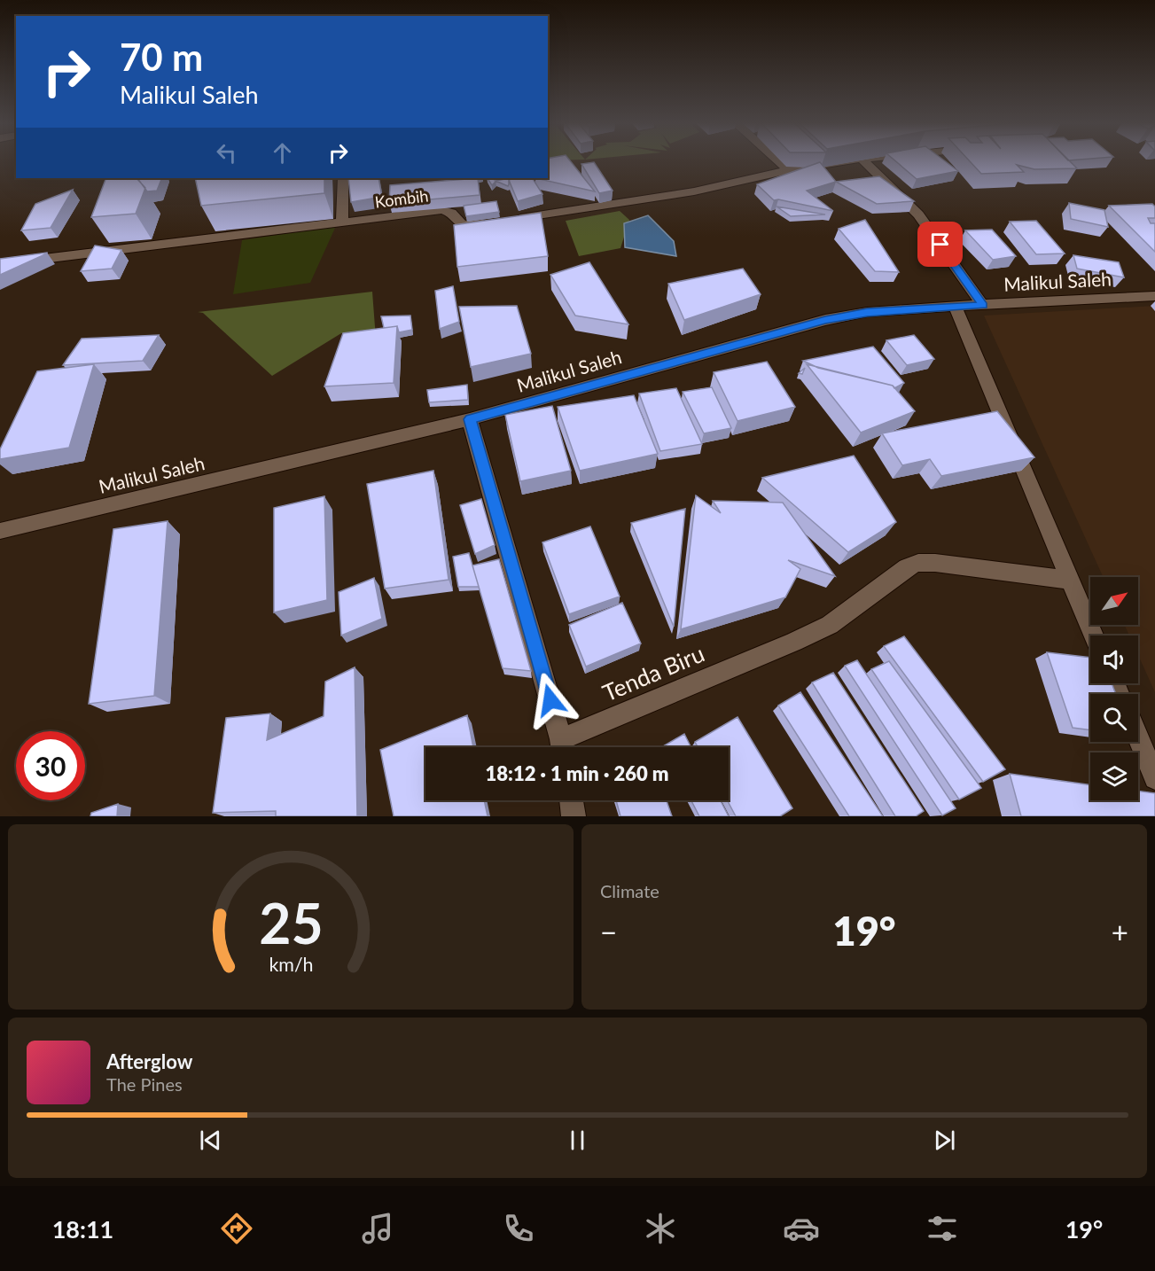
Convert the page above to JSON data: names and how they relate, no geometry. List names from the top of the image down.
{
  "streets": {
    "street": ["Kombih", "Malikul Saleh", "Tenda Biru"]
  },
  "crossings": [
    ["Malikul Saleh", "Tenda Biru"]
  ],
  "north": "top right",
  "page": {
    "turn": ["70 m", "Malikul Saleh"],
    "limit": "30",
    "trip": "18:12 · 1 min · 260 m",
    "tile": "Climate",
    "heat": ["−", "19°", "+"],
    "song": ["Afterglow", "The Pines"],
    "tabs": ["18:11", "19°"],
    "gauge": ["25", "km/h"]
  }
}
